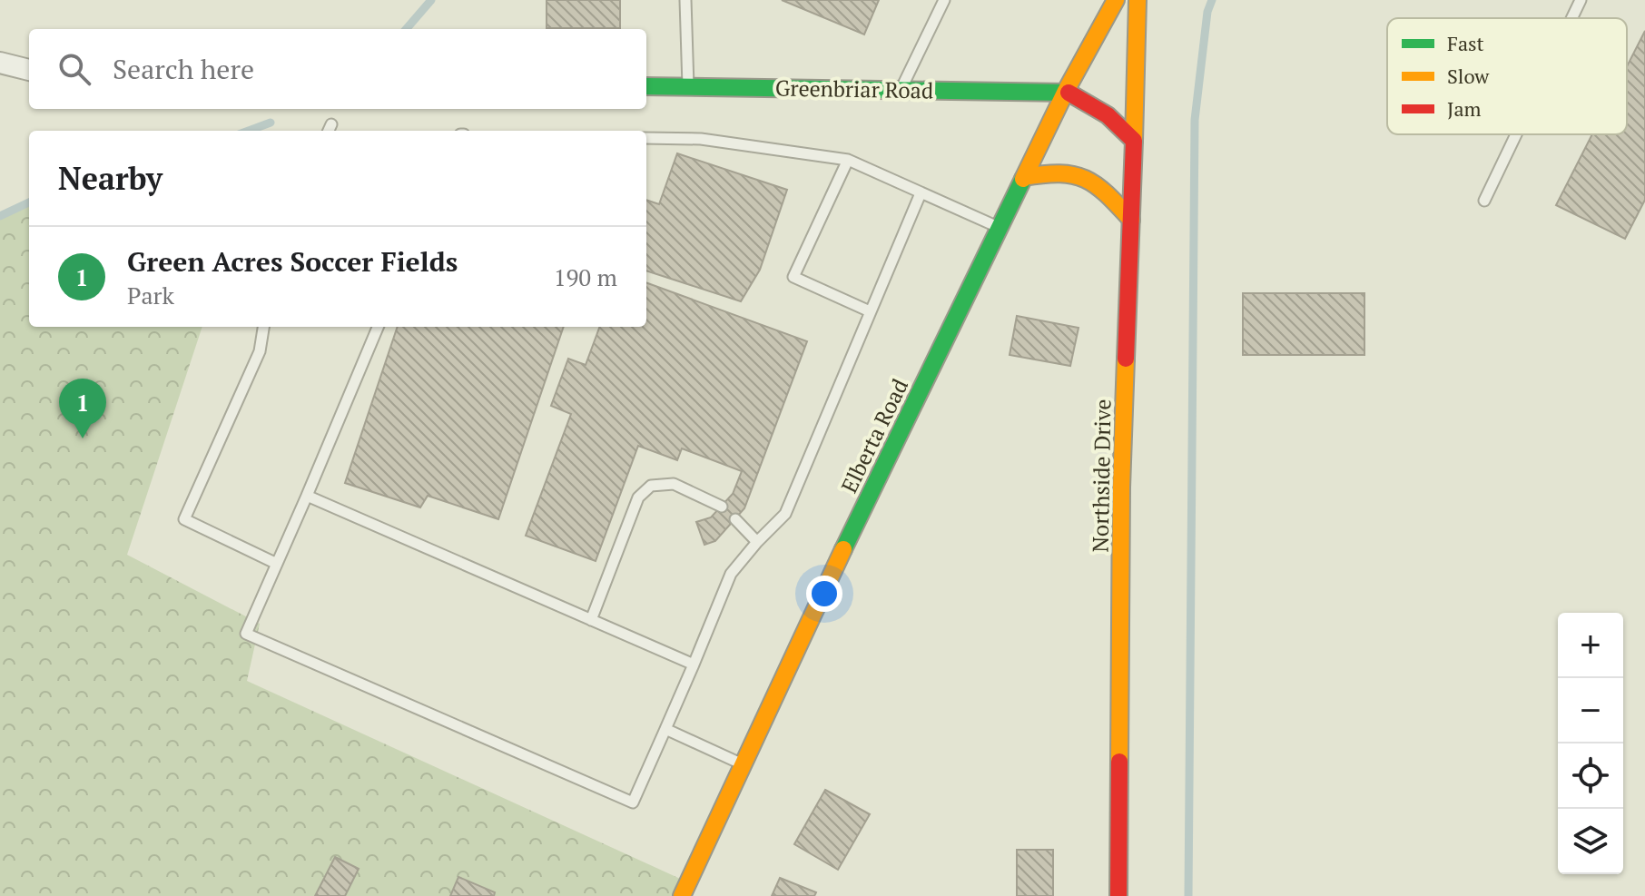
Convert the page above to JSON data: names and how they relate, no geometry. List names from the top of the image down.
{
  "streets": {
    "street": ["Greenbriar Road", "Elberta Road", "Northside Drive"]
  },
  "crossings": [
    ["Greenbriar Road", "Elberta Road"]
  ],
  "legend": ["Fast", "Slow", "Jam"],
  "page": {
    "search": "Search here",
    "heading": "Nearby",
    "list": [
      {
        "mark": "1",
        "name": "Green Acres Soccer Fields",
        "note": "Park",
        "value": "190 m"
      }
    ],
    "pins": "1",
    "map_buttons": ["+", "−"]
  }
}
